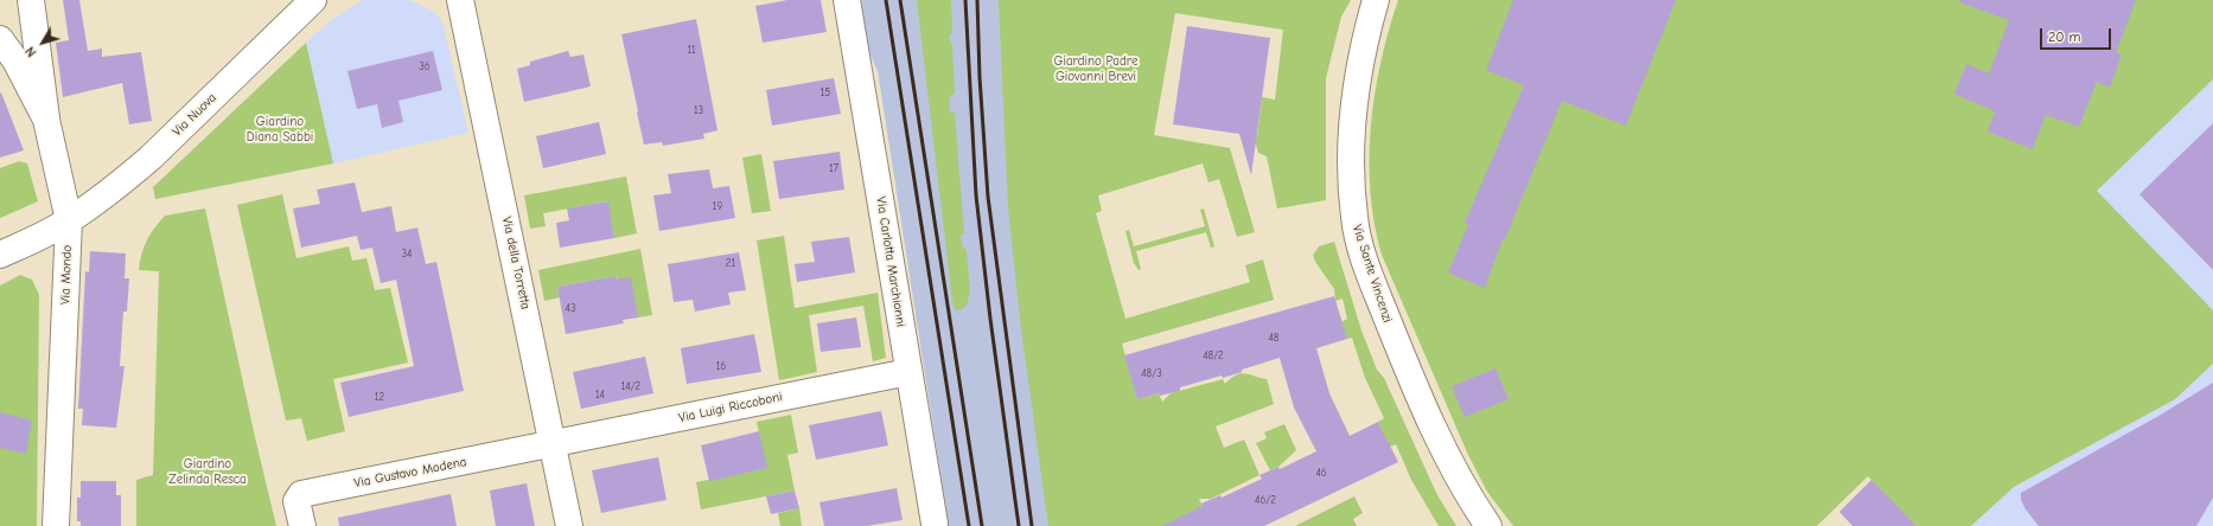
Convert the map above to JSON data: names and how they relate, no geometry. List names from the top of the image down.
{
  "streets": {
    "street": [
      "Via Nuova",
      "Via Carlotta Marchionni",
      "Via della Torretta",
      "Via Sante Vincenzi",
      "Via Mondo",
      "Via Luigi Riccoboni",
      "Via Gustavo Modena"
    ]
  },
  "crossings": [
    ["Via Nuova", "Via Mondo"],
    ["Via Carlotta Marchionni", "Via Luigi Riccoboni"],
    ["Via della Torretta", "Via Luigi Riccoboni"],
    ["Via della Torretta", "Via Gustavo Modena"],
    ["Via Luigi Riccoboni", "Via Gustavo Modena"]
  ],
  "parks": ["Giardino Padre Giovanni Brevi", "Giardino Diana Sabbi", "Giardino Zelinda Resca"],
  "house_numbers": [
    "11",
    "36",
    "15",
    "13",
    "17",
    "19",
    "34",
    "21",
    "43",
    "48",
    "48/2",
    "16",
    "48/3",
    "14/2",
    "14",
    "12",
    "46",
    "46/2"
  ],
  "scale_bar": "20 m",
  "north": "bottom left"
}
